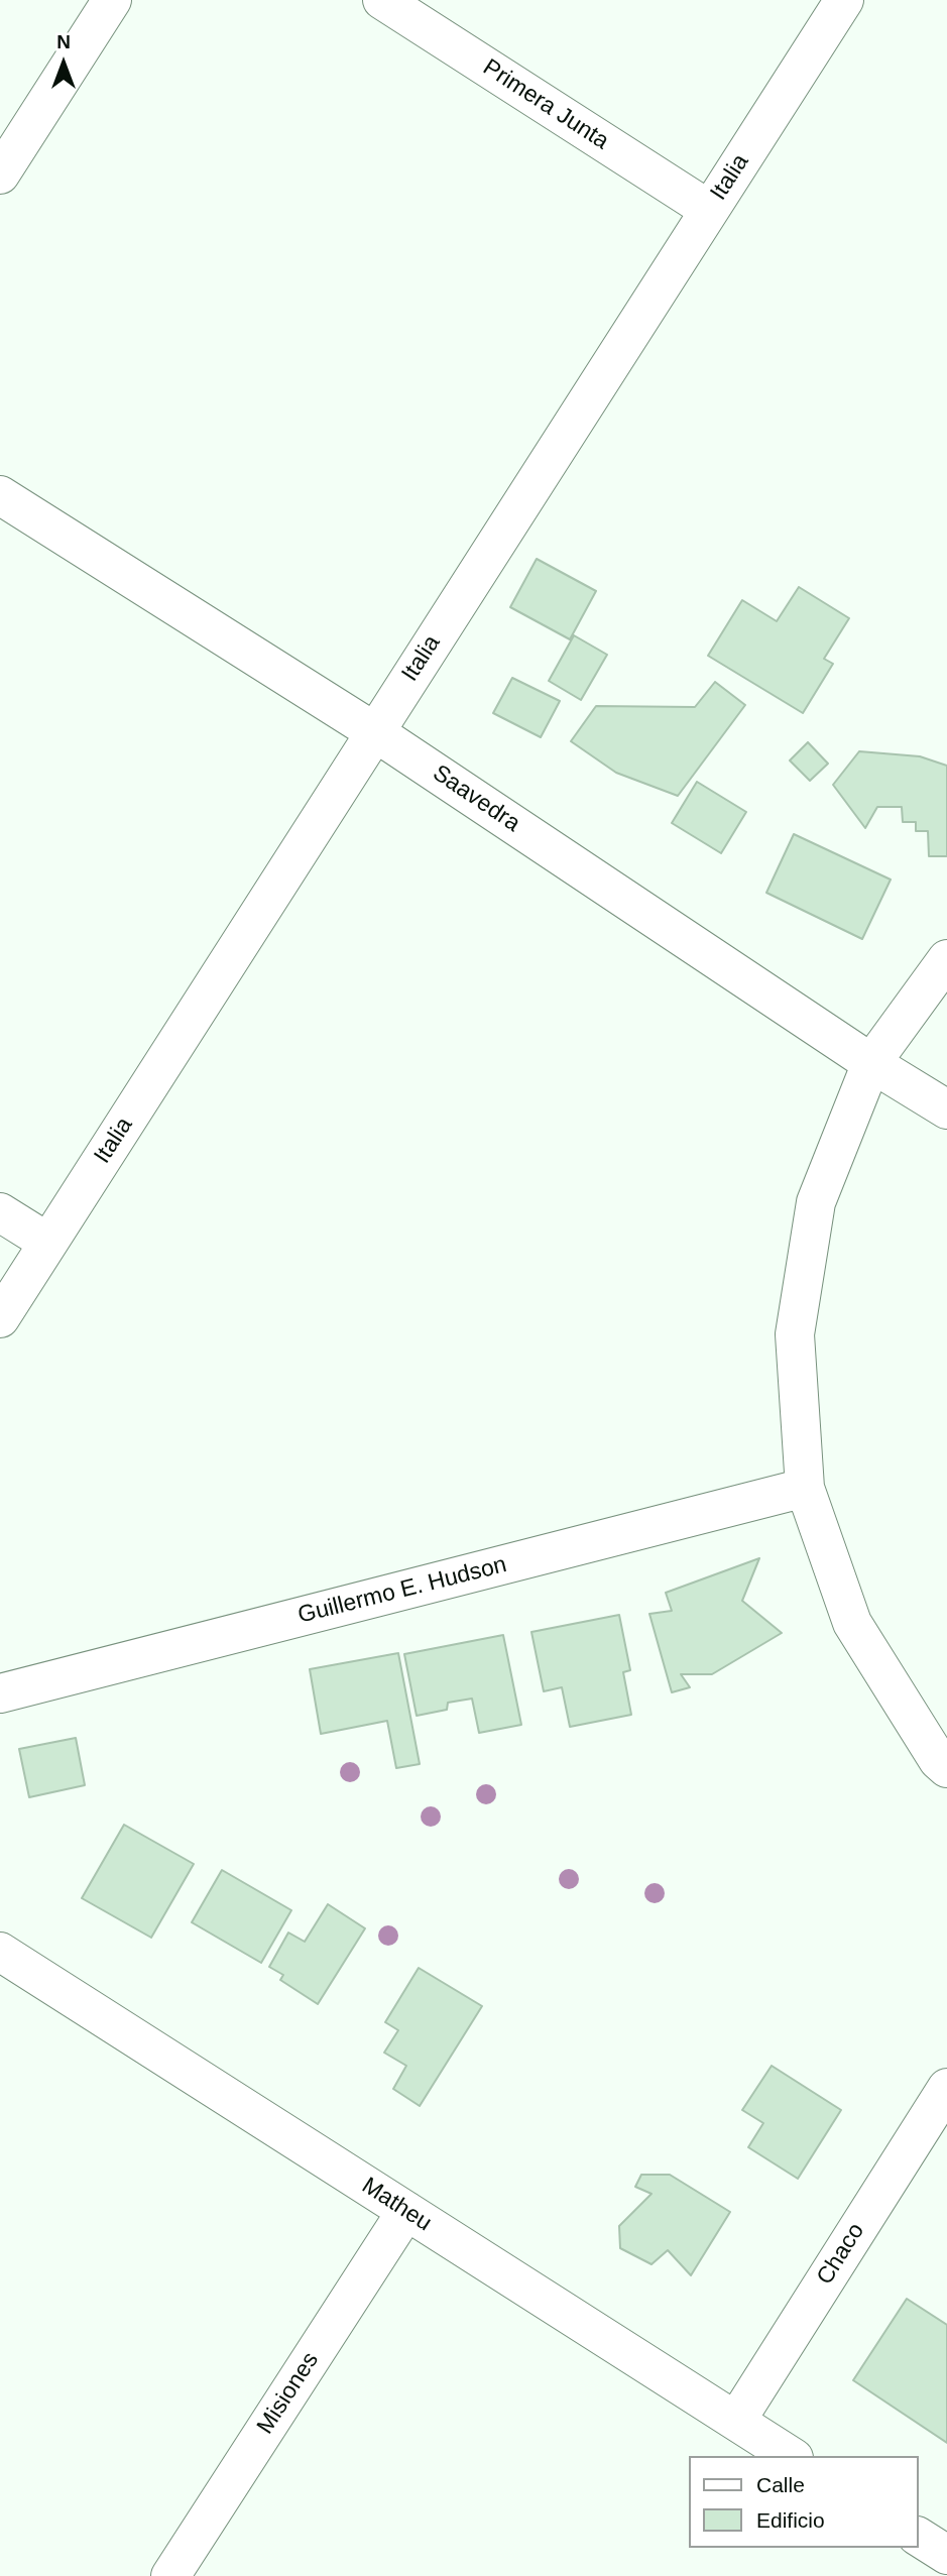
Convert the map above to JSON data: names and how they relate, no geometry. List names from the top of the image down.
{
  "streets": {
    "street": [
      "Primera Junta",
      "Italia",
      "Saavedra",
      "Guillermo E. Hudson",
      "Matheu",
      "Chaco",
      "Misiones"
    ]
  },
  "crossings": [
    ["Primera Junta", "Italia"],
    ["Italia", "Saavedra"],
    ["Matheu", "Chaco"],
    ["Matheu", "Misiones"]
  ],
  "legend": ["Calle", "Edificio"],
  "north": "top"
}
